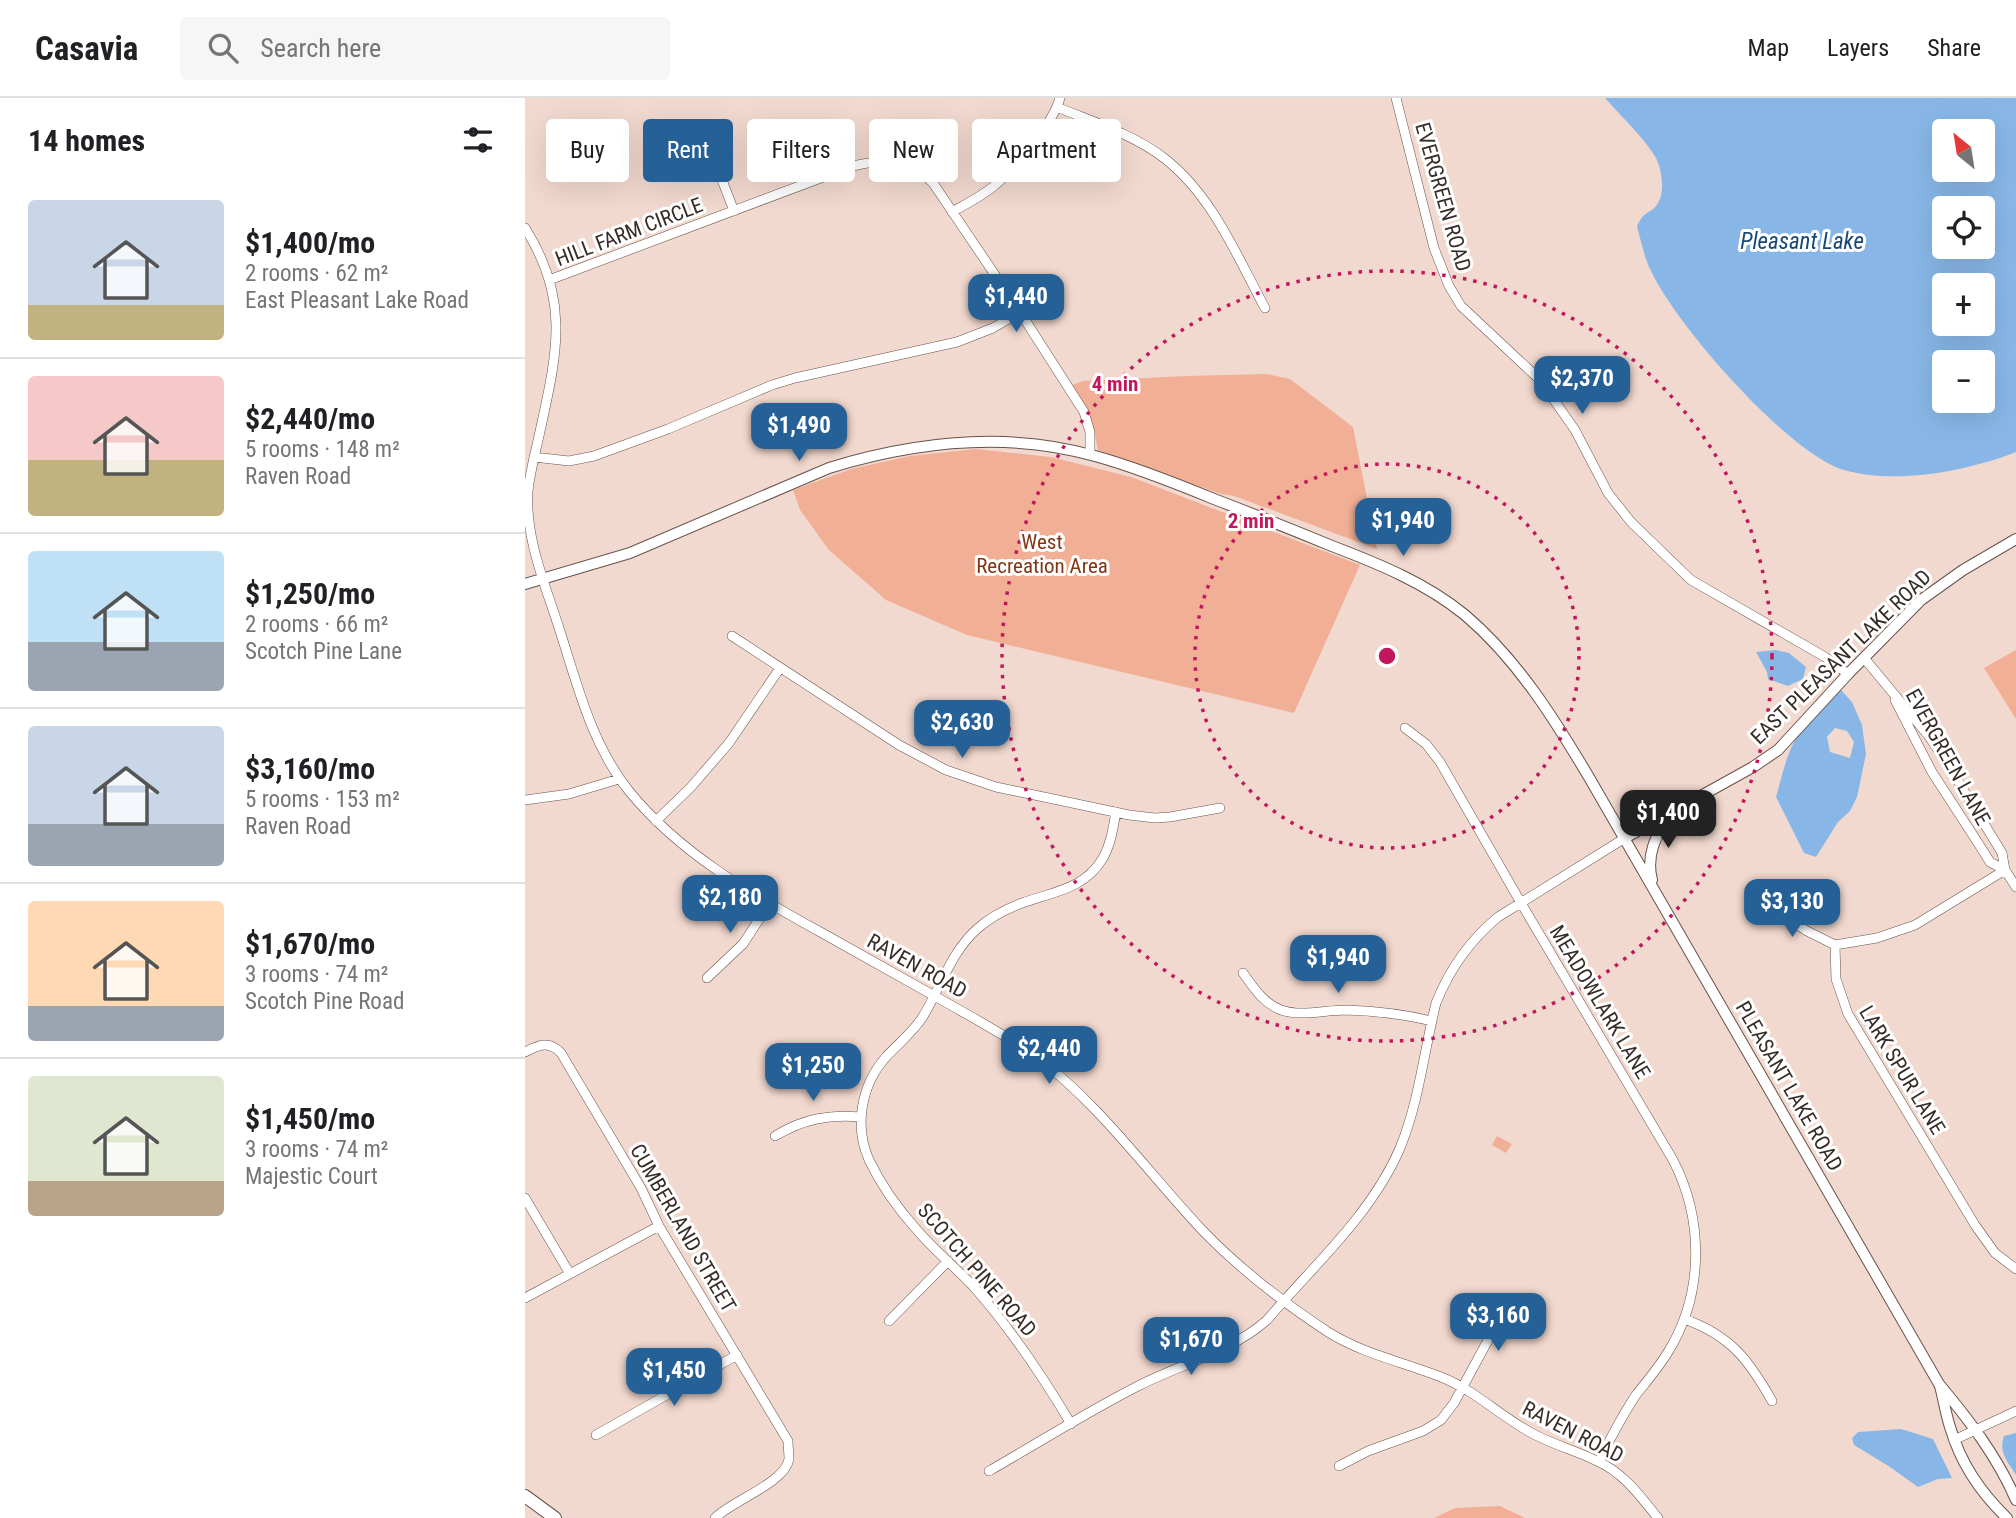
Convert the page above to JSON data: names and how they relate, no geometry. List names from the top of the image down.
{
  "streets": {
    "street": [
      "EVERGREEN ROAD",
      "HILL FARM CIRCLE",
      "EAST PLEASANT LAKE ROAD",
      "EVERGREEN LANE",
      "RAVEN ROAD",
      "MEADOWLARK LANE",
      "LARK SPUR LANE",
      "PLEASANT LAKE ROAD",
      "CUMBERLAND STREET",
      "SCOTCH PINE ROAD"
    ]
  },
  "crossings": [
    ["EVERGREEN ROAD", "EAST PLEASANT LAKE ROAD"],
    ["HILL FARM CIRCLE", "RAVEN ROAD"],
    ["HILL FARM CIRCLE", "PLEASANT LAKE ROAD"],
    ["EAST PLEASANT LAKE ROAD", "EVERGREEN LANE"],
    ["EAST PLEASANT LAKE ROAD", "RAVEN ROAD"],
    ["EAST PLEASANT LAKE ROAD", "MEADOWLARK LANE"],
    ["EAST PLEASANT LAKE ROAD", "PLEASANT LAKE ROAD"],
    ["RAVEN ROAD", "MEADOWLARK LANE"],
    ["RAVEN ROAD", "PLEASANT LAKE ROAD"],
    ["RAVEN ROAD", "SCOTCH PINE ROAD"]
  ],
  "water": ["Pleasant Lake"],
  "parks": ["West Recreation Area"],
  "north": "top left",
  "page": {
    "header": "Casavia",
    "search": "Search here",
    "nav": ["Map", "Layers", "Share"],
    "heading": "14 homes",
    "map_buttons": ["+", "−"],
    "chip": [
      "Buy",
      "Rent",
      "Filters",
      "New",
      "Apartment"
    ],
    "list": [
      {
        "name": "$1,400/mo",
        "note": "2 rooms · 62 m² · East Pleasant Lake Road"
      },
      {
        "name": "$2,440/mo",
        "note": "5 rooms · 148 m² · Raven Road"
      },
      {
        "name": "$1,250/mo",
        "note": "2 rooms · 66 m² · Scotch Pine Lane"
      },
      {
        "name": "$3,160/mo",
        "note": "5 rooms · 153 m² · Raven Road"
      },
      {
        "name": "$1,670/mo",
        "note": "3 rooms · 74 m² · Scotch Pine Road"
      },
      {
        "name": "$1,450/mo",
        "note": "3 rooms · 74 m² · Majestic Court"
      }
    ],
    "price": [
      "$1,440",
      "$2,370",
      "$1,490",
      "$1,940",
      "$2,630",
      "$1,400",
      "$2,180",
      "$3,130",
      "$1,940",
      "$2,440",
      "$1,250",
      "$3,160",
      "$1,670",
      "$1,450"
    ]
  },
  "rings": ["4 min", "2 min"]
}
